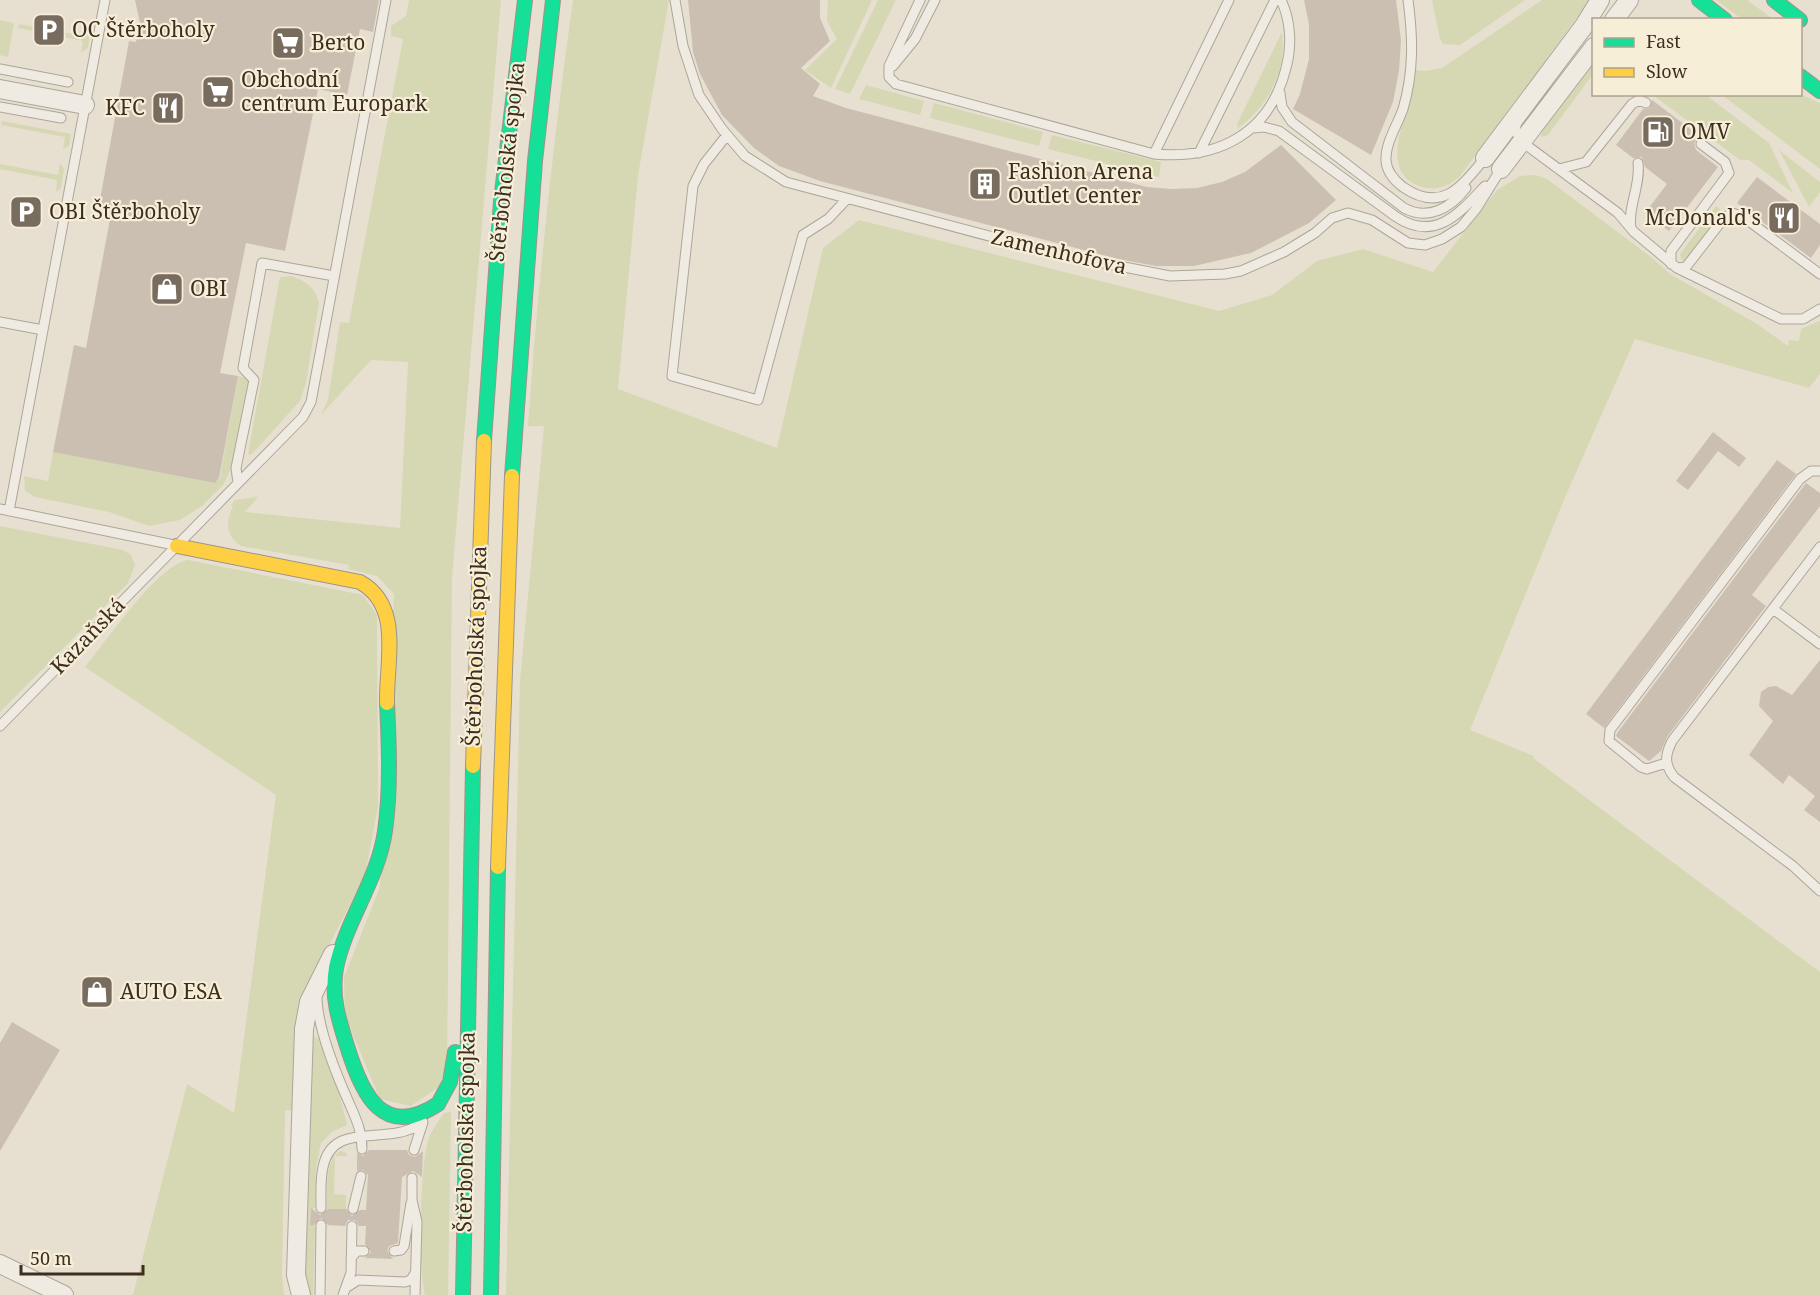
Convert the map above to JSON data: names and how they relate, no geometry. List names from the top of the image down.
{
  "streets": {
    "main road": ["Štěrboholská spojka"],
    "street": ["Zamenhofova"],
    "lane": ["Kazaňská"]
  },
  "places": {
    "parking": ["OC Štěrboholy", "OBI Štěrboholy"],
    "supermarket": ["Berto", "Obchodní centrum Europark"],
    "restaurant": ["KFC", "McDonald's"],
    "fuel station": ["OMV"],
    "building": ["Fashion Arena Outlet Center"],
    "shop": ["OBI", "AUTO ESA"]
  },
  "legend": ["Fast", "Slow"],
  "scale_bar": "50 m"
}
